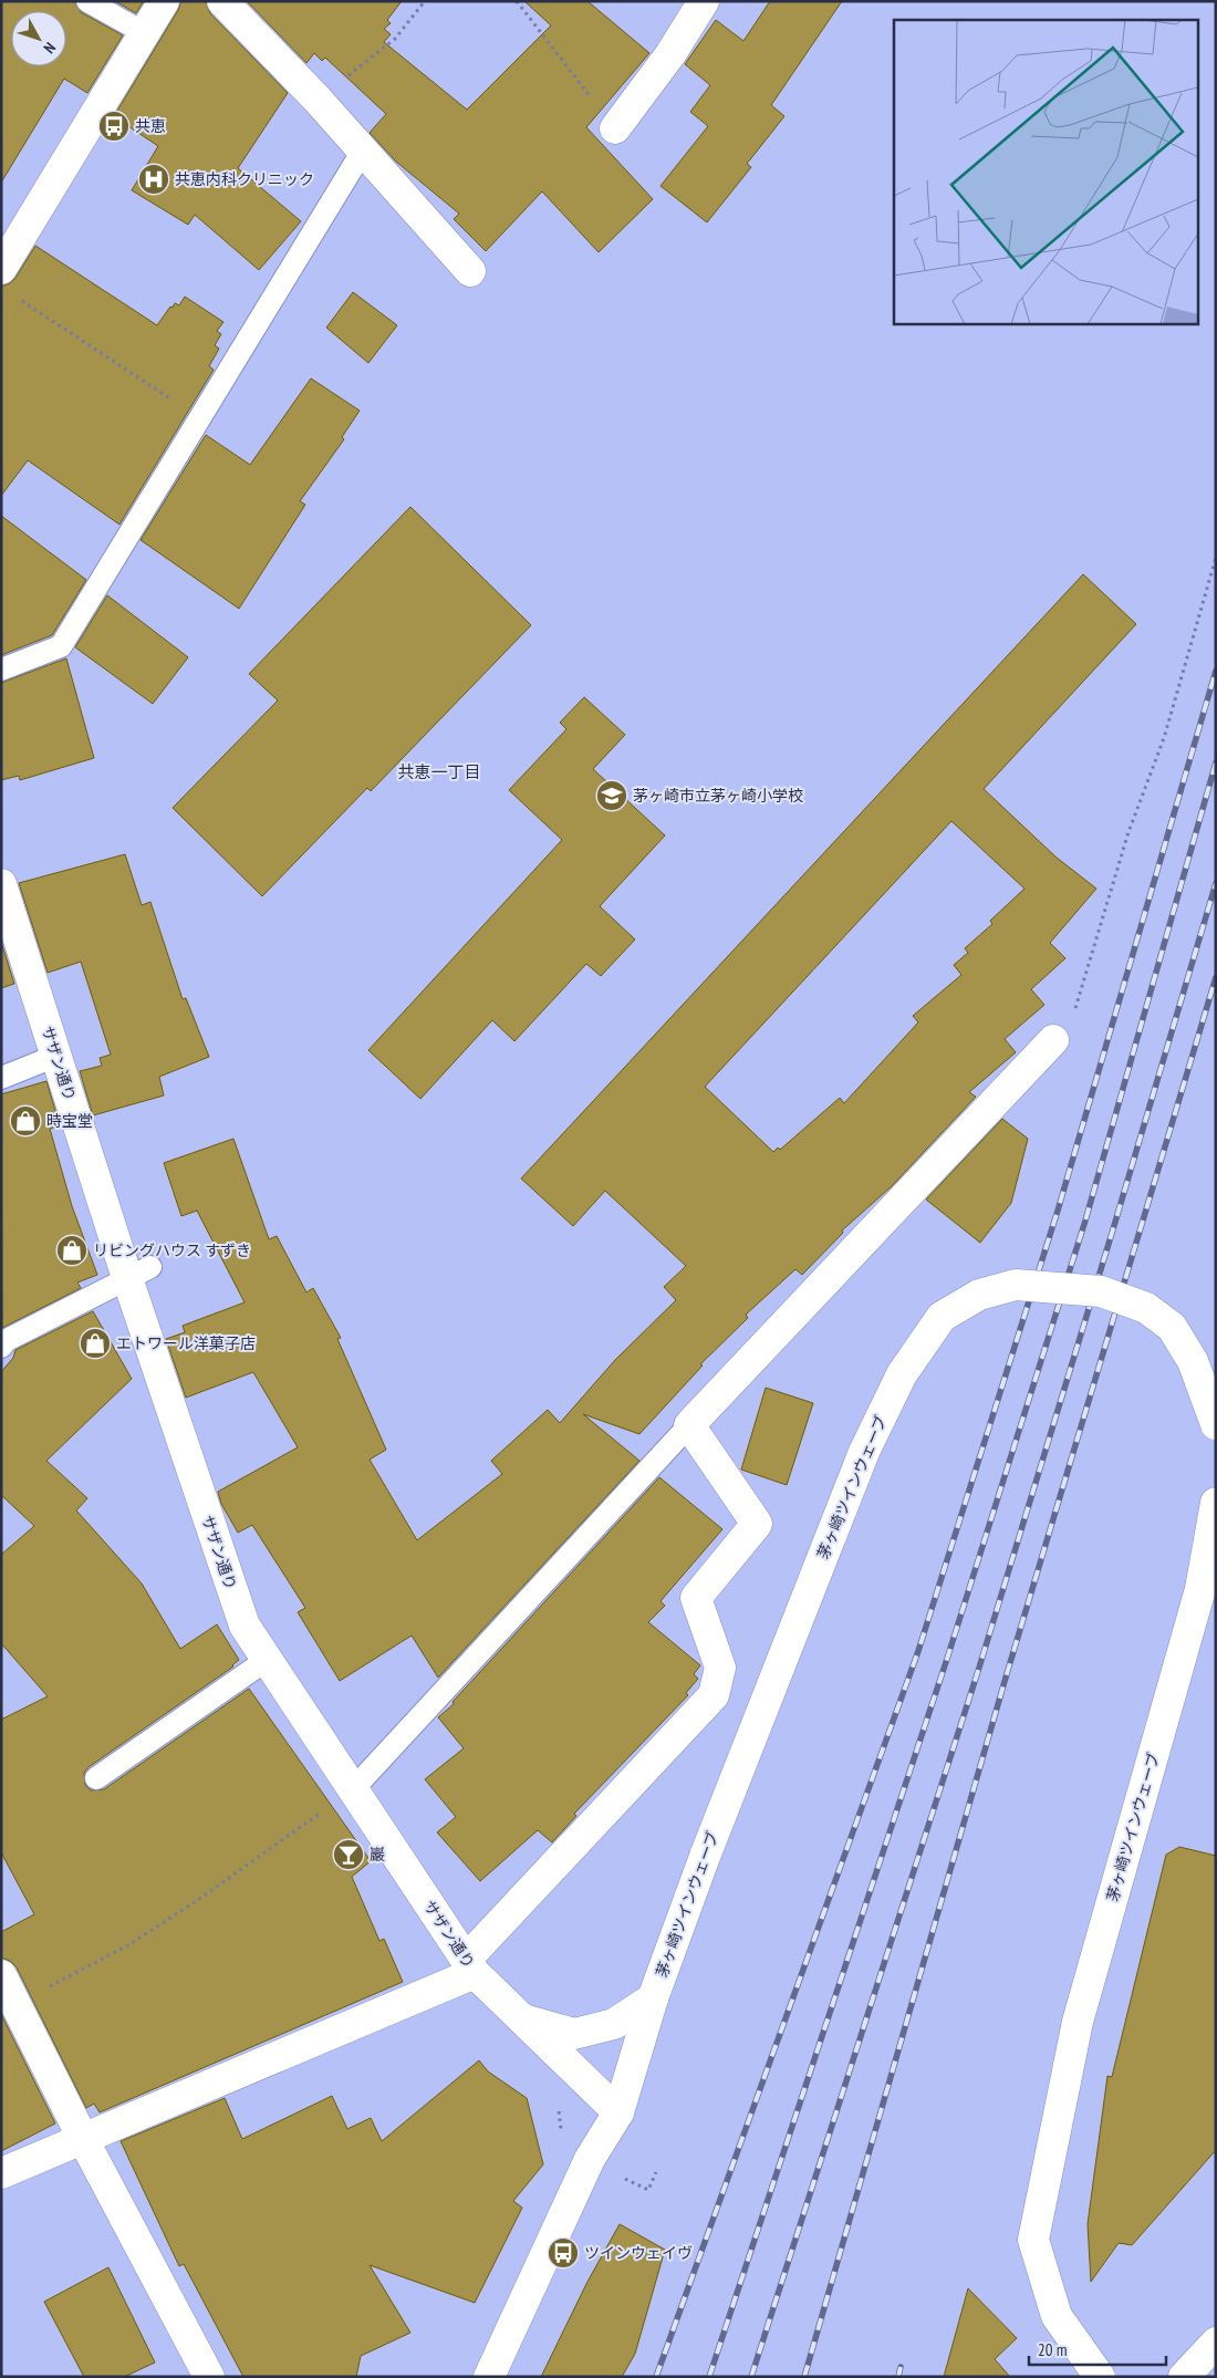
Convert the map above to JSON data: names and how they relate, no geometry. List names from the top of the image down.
{
  "streets": {
    "street": ["サザン通り", "茅ヶ崎ツインウェーブ"]
  },
  "crossings": [
    ["サザン通り", "茅ヶ崎ツインウェーブ"]
  ],
  "districts": ["共恵一丁目"],
  "places": {
    "bus stop": ["共恵", "ツインウェイヴ"],
    "hospital": ["共恵内科クリニック"],
    "school or university": ["茅ヶ崎市立茅ヶ崎小学校"],
    "shop": ["時宝堂", "リビングハウス すずき", "エトワール洋菓子店"],
    "bar": ["巖"]
  },
  "scale_bar": "20 m",
  "north": "bottom right"
}
